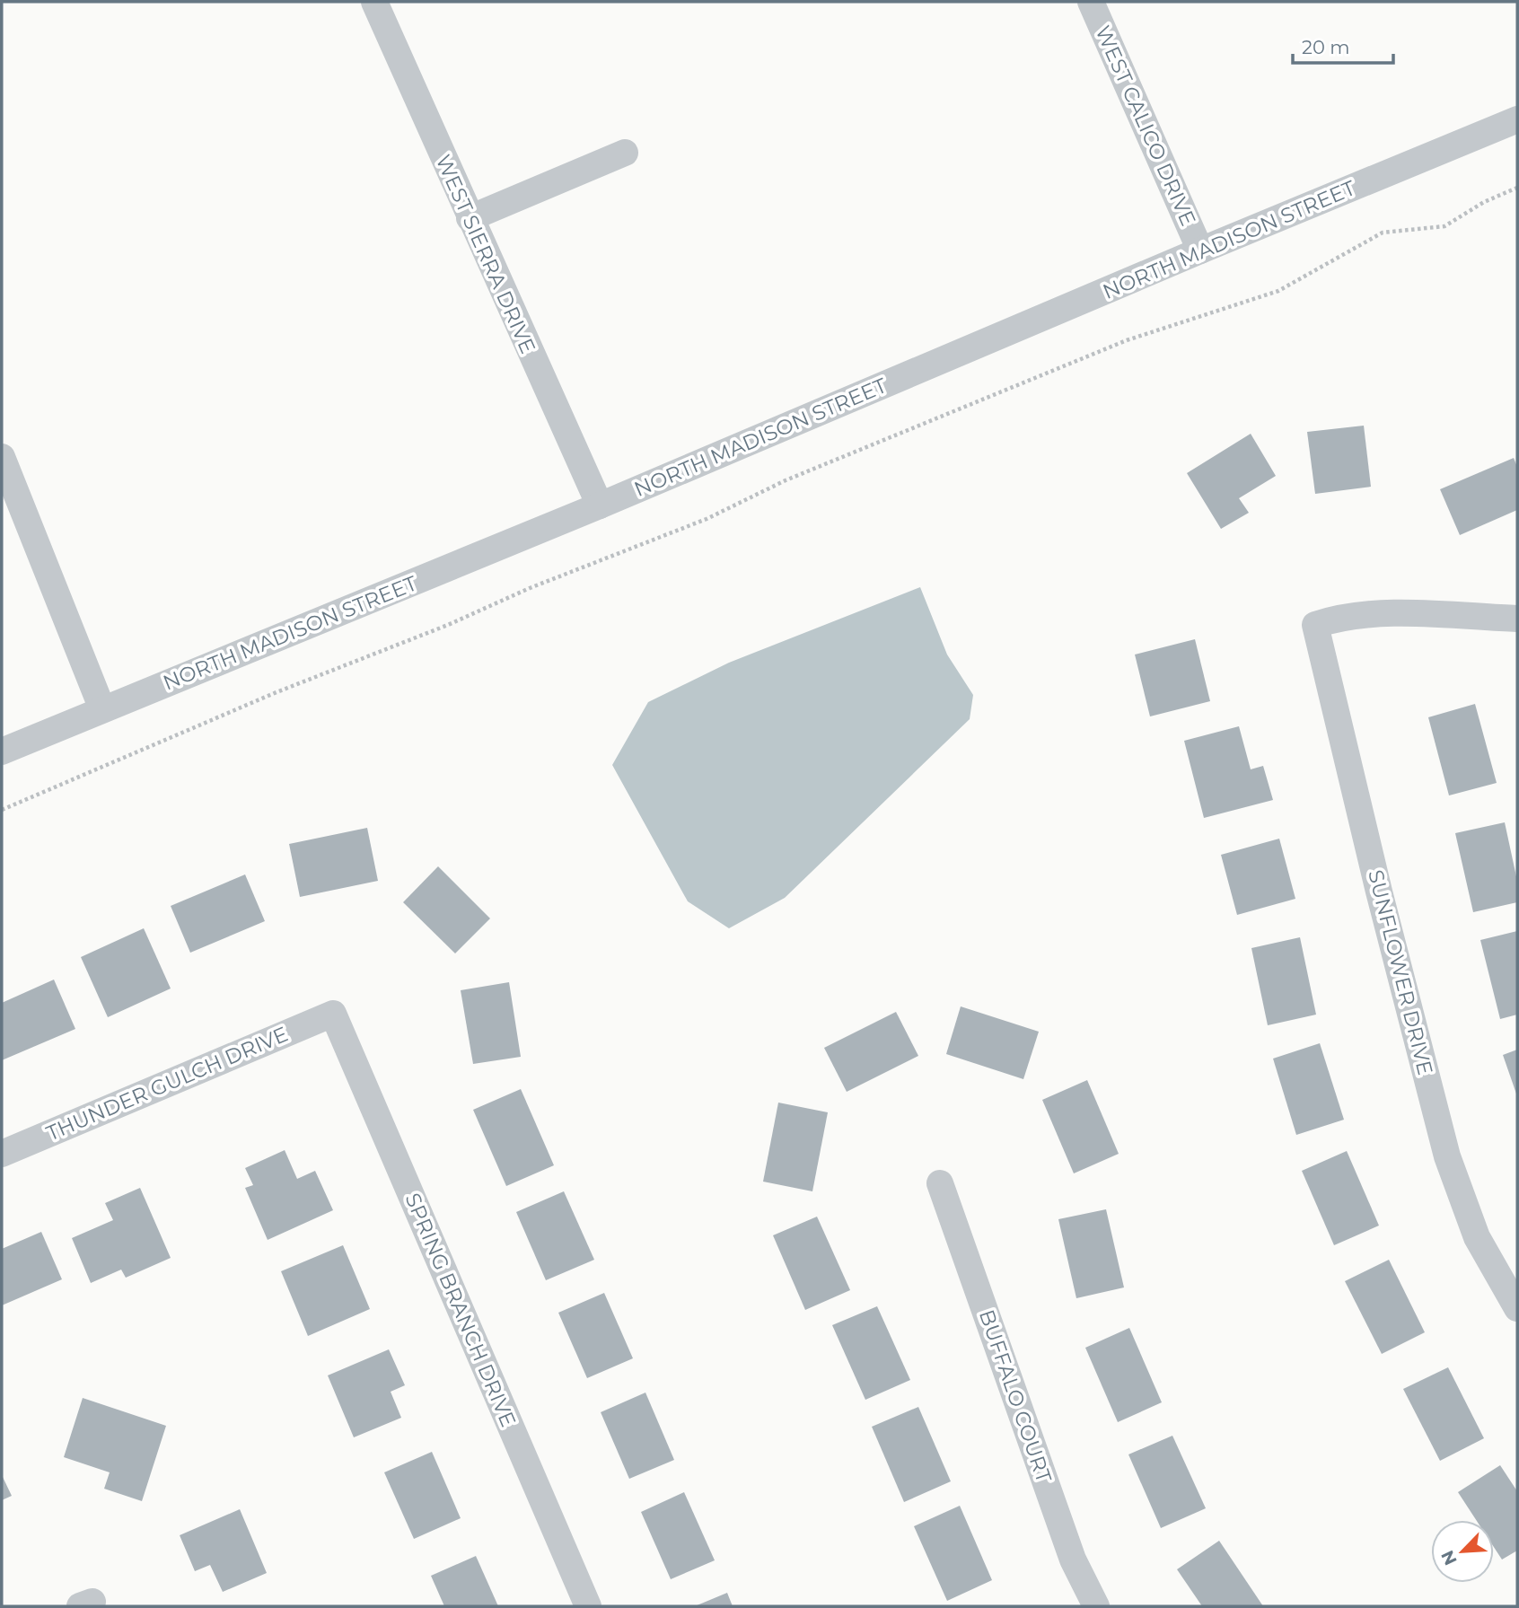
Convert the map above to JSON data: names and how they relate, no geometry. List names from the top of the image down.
{
  "streets": {
    "street": [
      "WEST CALICO DRIVE",
      "NORTH MADISON STREET",
      "WEST SIERRA DRIVE",
      "SUNFLOWER DRIVE",
      "THUNDER GULCH DRIVE",
      "SPRING BRANCH DRIVE",
      "BUFFALO COURT"
    ]
  },
  "crossings": [
    ["WEST CALICO DRIVE", "NORTH MADISON STREET"],
    ["NORTH MADISON STREET", "WEST SIERRA DRIVE"],
    ["THUNDER GULCH DRIVE", "SPRING BRANCH DRIVE"]
  ],
  "scale_bar": "20 m",
  "north": "bottom left"
}
